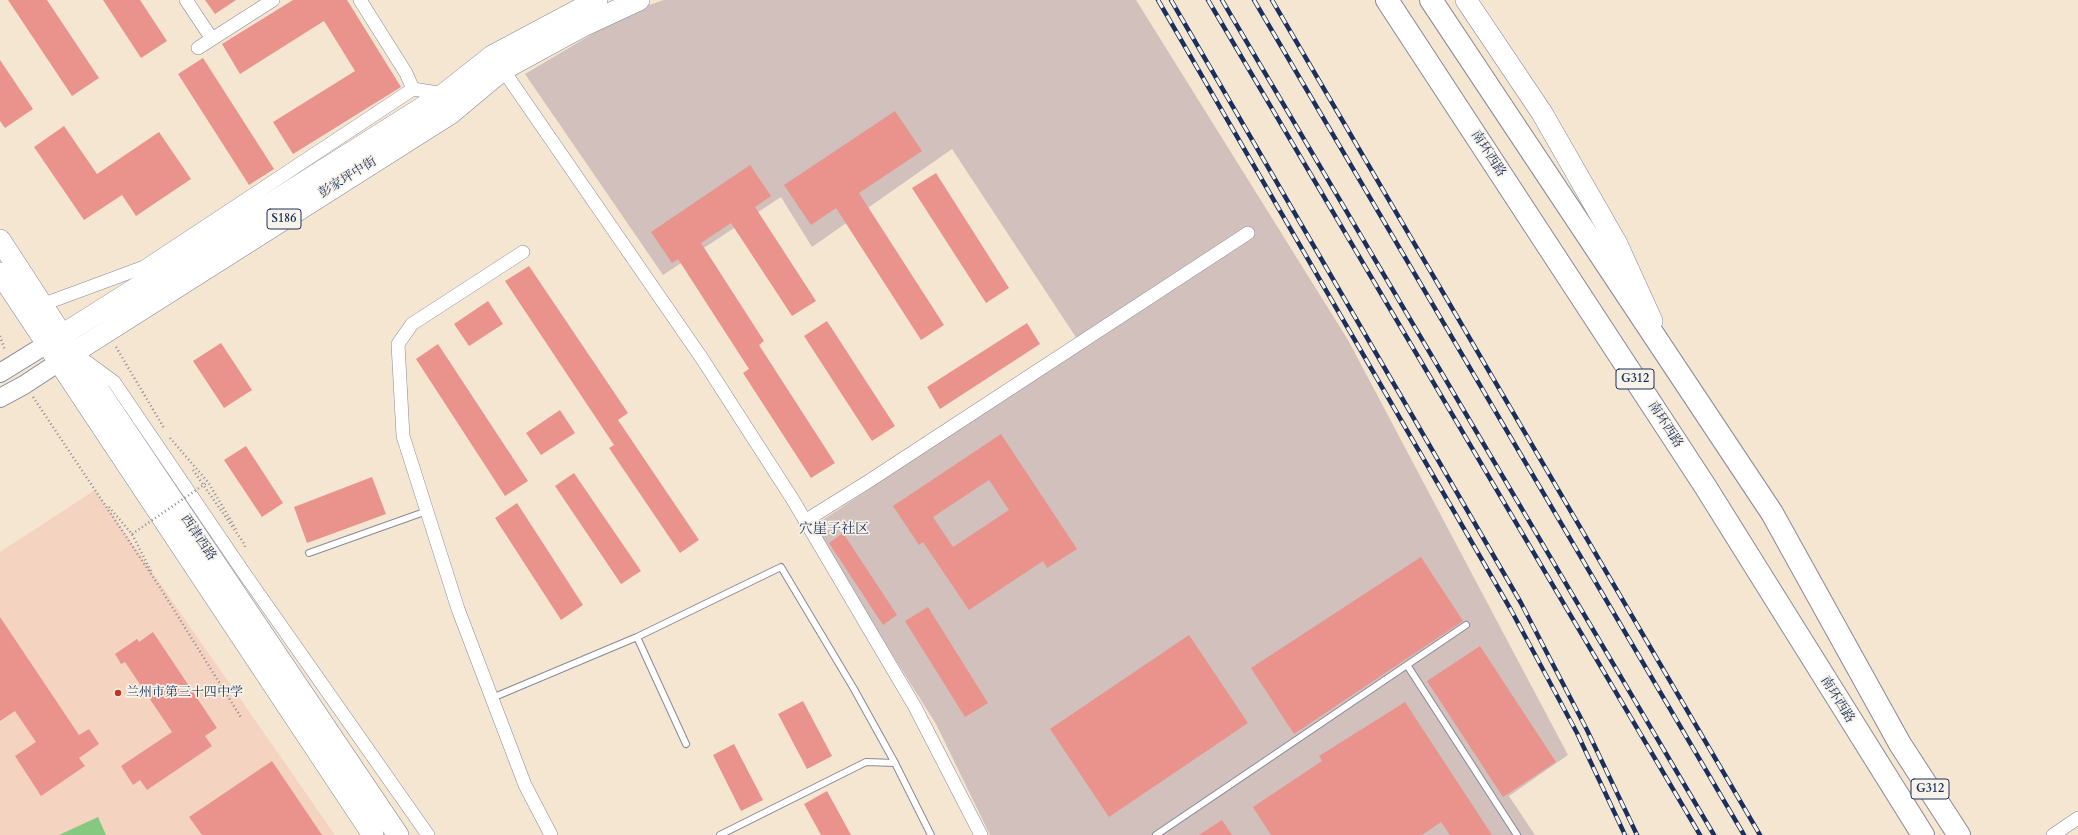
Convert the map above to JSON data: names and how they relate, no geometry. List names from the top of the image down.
{
  "streets": {
    "highway": ["南环西路", "G312"],
    "main road": ["彭家坪中街", "S186", "西津西路"]
  },
  "crossings": [
    ["彭家坪中街", "西津西路"]
  ],
  "districts": ["穴崖子社区"],
  "places": ["兰州市第三十四中学"]
}
